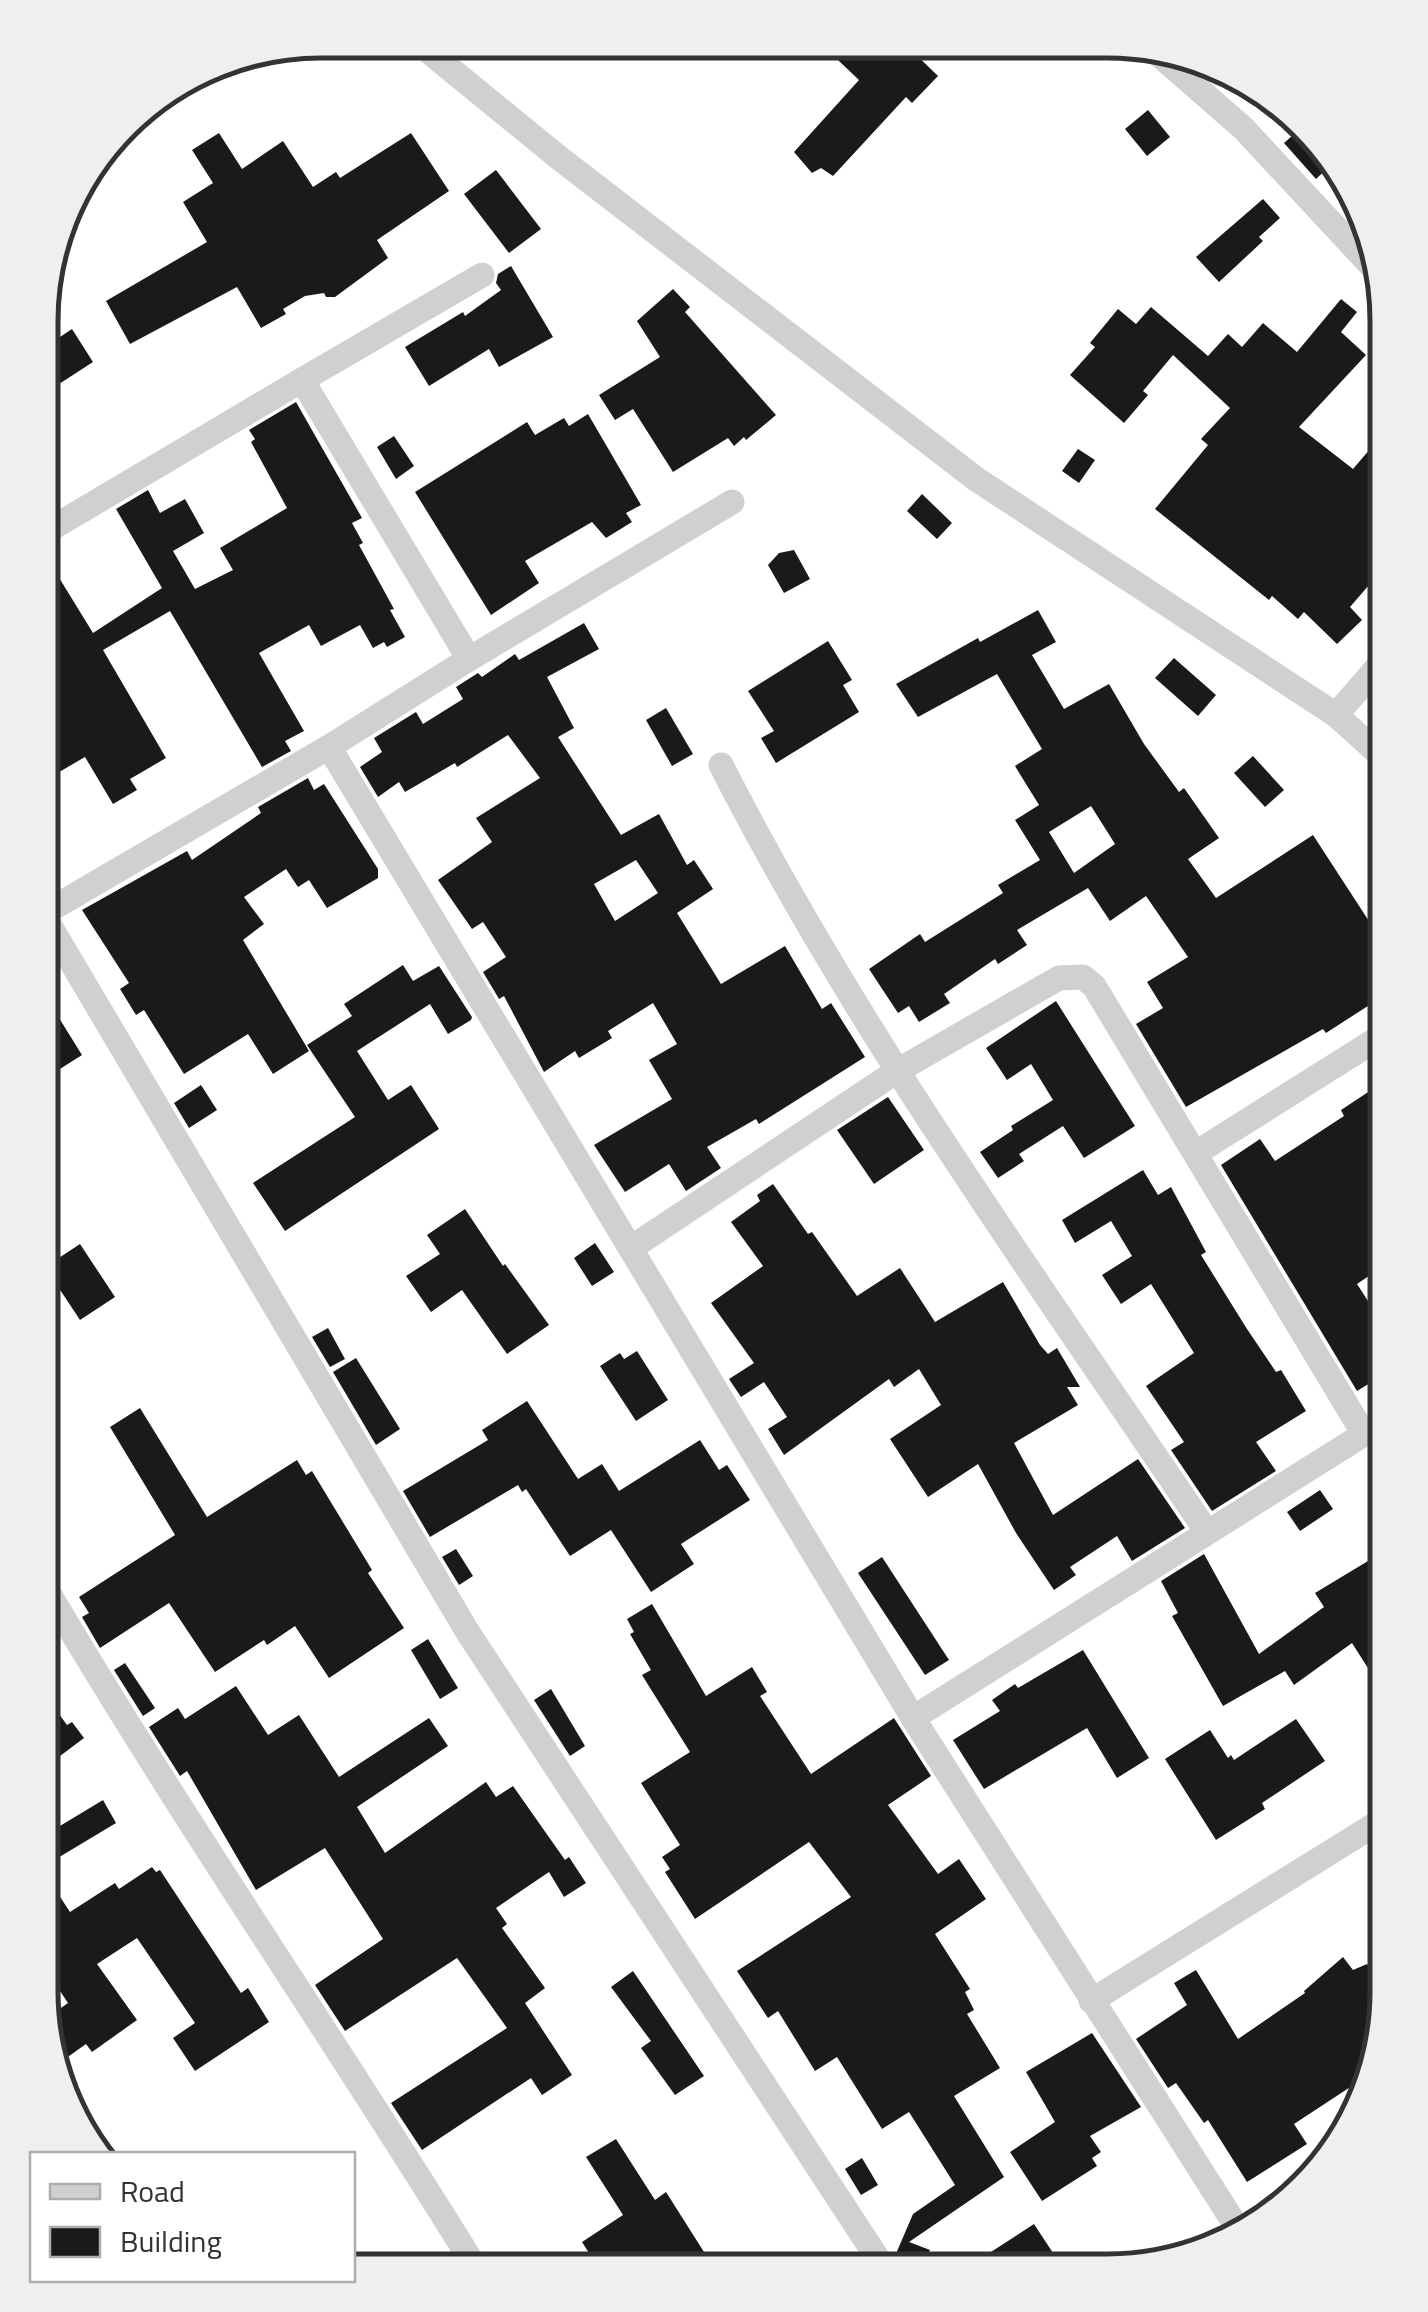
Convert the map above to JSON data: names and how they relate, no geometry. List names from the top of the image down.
{
  "legend": ["Road", "Building"]
}
